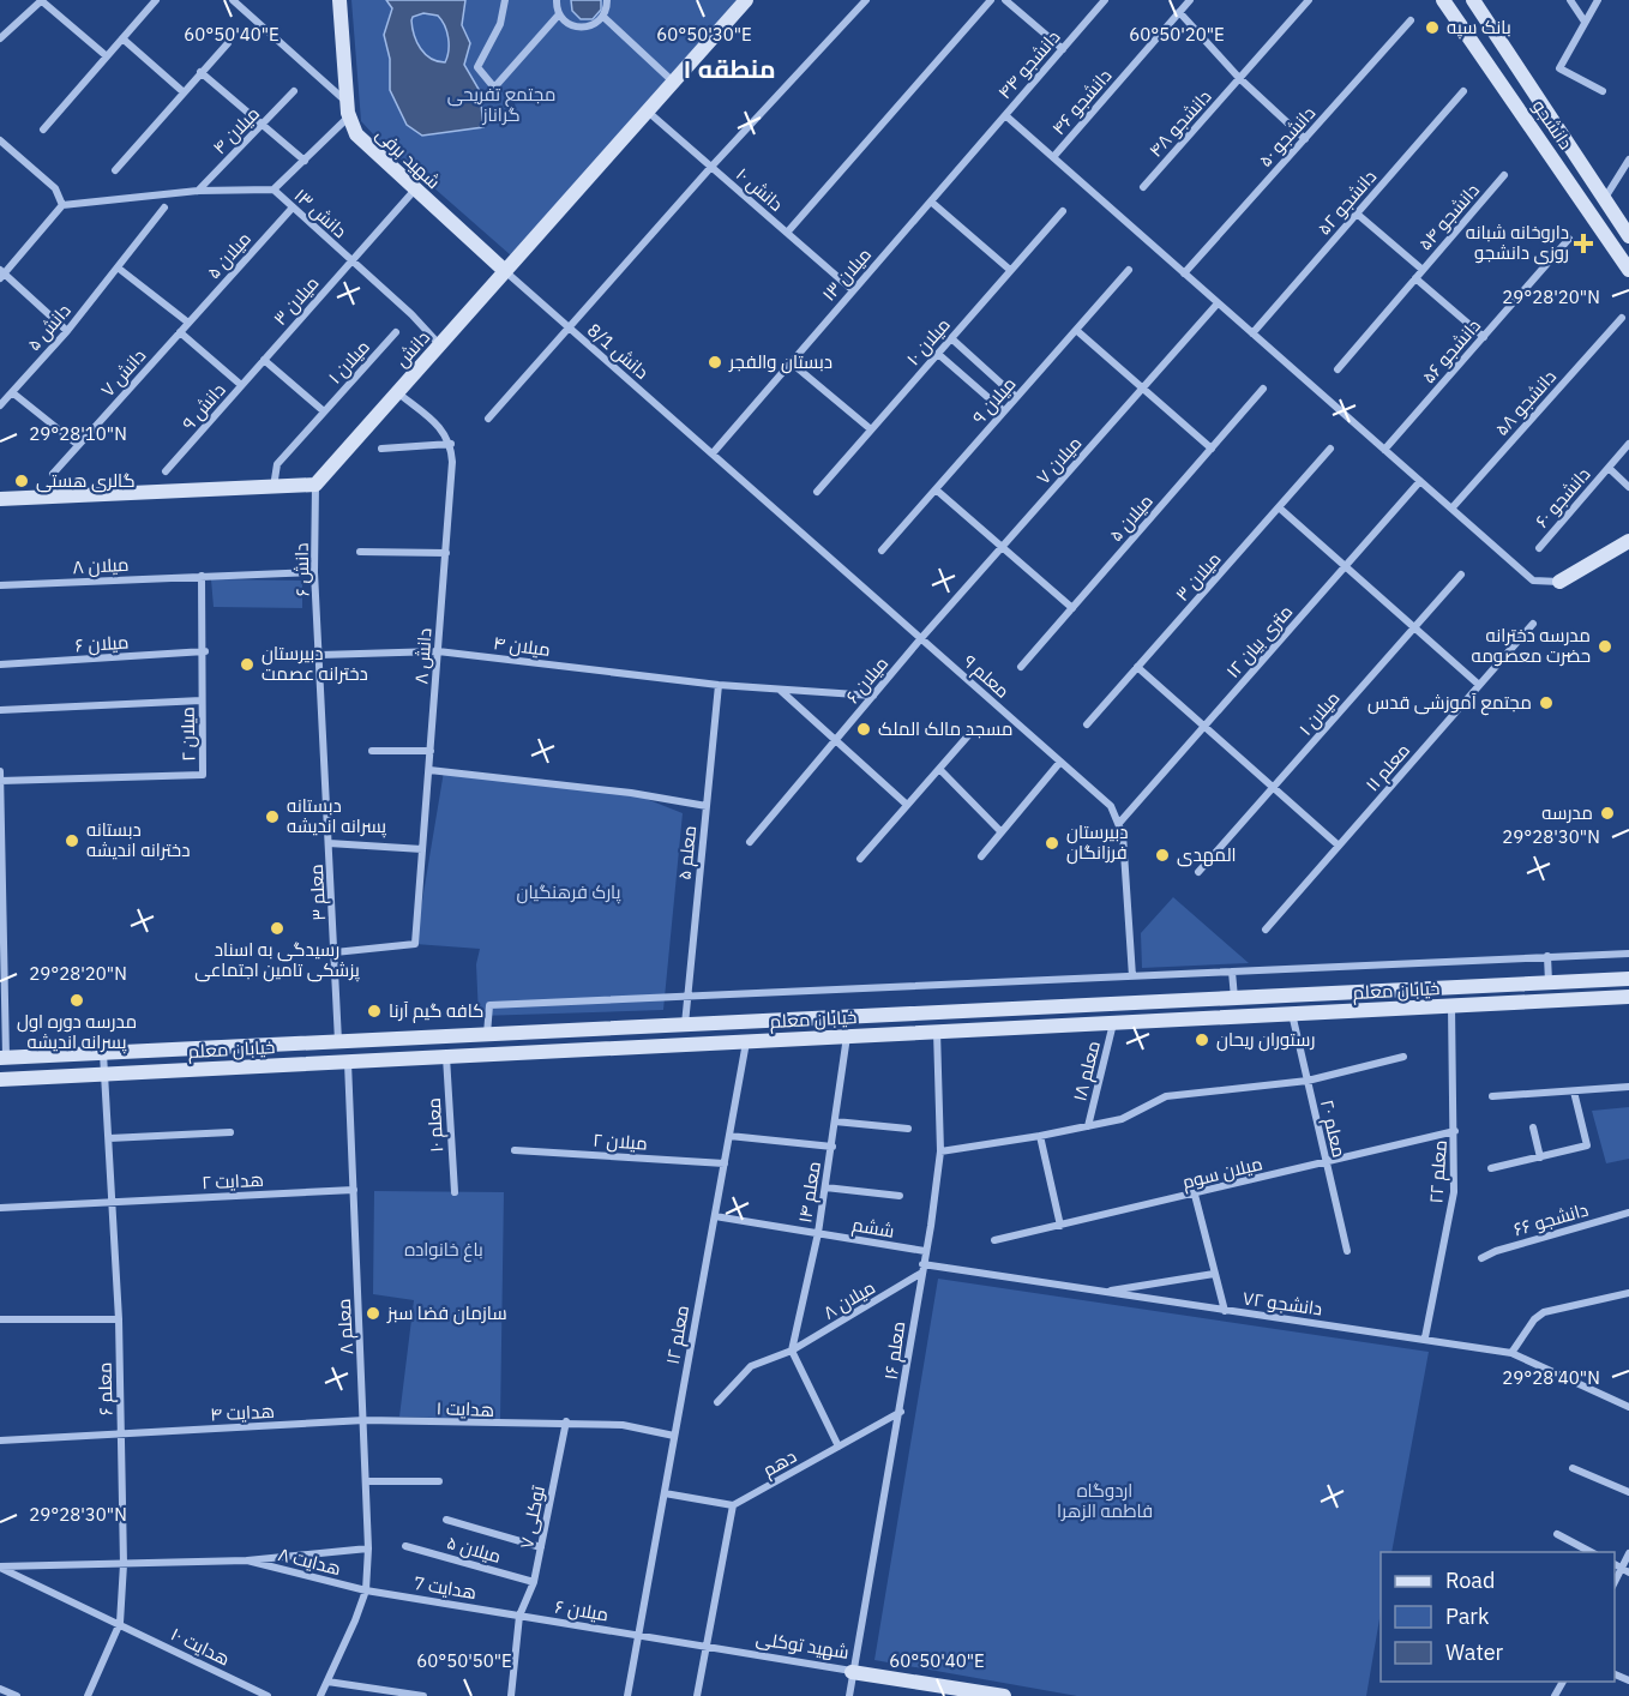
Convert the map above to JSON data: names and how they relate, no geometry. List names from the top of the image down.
{
  "streets": {
    "main road": [
      "دانشجو",
      "شهید برفی",
      "دانش",
      "خیابان معلم",
      "شهید توکلی"
    ],
    "street": [
      "دانشجو ۴۴",
      "دانشجو ۴۶",
      "دانشجو ۴۸",
      "میلان ۴",
      "دانشجو ۵۰",
      "دانش ۱۰",
      "دانشجو ۵۲",
      "دانش ۱۳",
      "دانشجو ۵۴",
      "میلان ۵",
      "میلان ۱۳",
      "میلان ۳",
      "دانش ۵",
      "میلان ۱۰",
      "دانش 8/1",
      "دانشجو ۵۶",
      "میلان ۱",
      "دانش ۷",
      "میلان ۹",
      "دانشجو ۵۸",
      "دانش ۹",
      "میلان ۷",
      "دانشجو ۶۰",
      "میلان ۸",
      "دانش ۶",
      "۱۲ متری بیان",
      "میلان ۶",
      "دانش ۸",
      "معلم ۹",
      "میلان ۲",
      "معلم ۱۱",
      "معلم ۵",
      "معلم ۳",
      "معلم ۱۸",
      "معلم ۱۰",
      "معلم ۲۰",
      "معلم ۲۲",
      "میلان سوم",
      "هدایت ۲",
      "معلم ۱۴",
      "دانشجو ۶۶",
      "ششم",
      "دانشجو ۷۲",
      "معلم ۸",
      "معلم ۱۲",
      "معلم ۱۶",
      "معلم ۶",
      "هدایت ۱",
      "هدایت ۴",
      "دهم",
      "توکلی ۷",
      "هدایت ۸",
      "هدایت 7",
      "هدایت ۱۰"
    ]
  },
  "crossings": [
    ["دانشجو ۴۴", "میلان ۱۳"],
    ["میلان ۴", "دانش ۱۳"],
    ["میلان ۴", "دانش ۶"],
    ["میلان ۴", "میلان ۶"],
    ["میلان ۴", "دانش ۸"],
    ["میلان ۴", "معلم ۵"],
    ["میلان ۴", "معلم ۳"],
    ["شهید برفی", "دانش"],
    ["شهید برفی", "دانش 8/1"],
    ["دانش ۱۰", "میلان ۱۳"],
    ["دانش ۱۰", "دانش"],
    ["دانش ۱۳", "میلان ۵"],
    ["دانش ۱۳", "میلان ۳"],
    ["دانش ۱۳", "دانش"],
    ["میلان ۵", "دانش ۷"],
    ["میلان ۵", "توکلی ۷"],
    ["میلان ۱۳", "دانش 8/1"],
    ["میلان ۱۳", "معلم ۹"],
    ["میلان ۳", "دانش ۹"],
    ["دانش", "دانش 8/1"],
    ["دانش", "دانش ۶"],
    ["دانش 8/1", "معلم ۹"],
    ["میلان ۷", "میلان ۶"],
    ["میلان ۷", "معلم ۹"],
    ["میلان ۸", "میلان ۲"],
    ["میلان ۸", "معلم ۱۴"],
    ["میلان ۸", "معلم ۱۶"],
    ["دانش ۶", "معلم ۳"],
    ["۱۲ متری بیان", "معلم ۹"],
    ["میلان ۶", "معلم ۹"],
    ["میلان ۶", "میلان ۲"],
    ["میلان ۶", "معلم ۱۲"],
    ["میلان ۶", "توکلی ۷"],
    ["میلان ۶", "هدایت 7"],
    ["میلان ۶", "شهید توکلی"],
    ["دانش ۸", "معلم ۳"],
    ["میلان ۲", "معلم ۱۲"],
    ["معلم ۵", "خیابان معلم"],
    ["معلم ۳", "خیابان معلم"],
    ["خیابان معلم", "معلم ۱۸"],
    ["خیابان معلم", "معلم ۱۰"],
    ["خیابان معلم", "معلم ۲۰"],
    ["خیابان معلم", "معلم ۲۲"],
    ["خیابان معلم", "معلم ۱۴"],
    ["خیابان معلم", "معلم ۸"],
    ["خیابان معلم", "معلم ۱۲"],
    ["خیابان معلم", "معلم ۱۶"],
    ["خیابان معلم", "معلم ۶"],
    ["معلم ۲۰", "میلان سوم"],
    ["معلم ۲۲", "میلان سوم"],
    ["معلم ۲۲", "دانشجو ۷۲"],
    ["هدایت ۲", "معلم ۸"],
    ["هدایت ۲", "معلم ۶"],
    ["معلم ۱۴", "ششم"],
    ["ششم", "معلم ۱۲"],
    ["ششم", "معلم ۱۶"],
    ["دانشجو ۷۲", "معلم ۱۶"],
    ["معلم ۸", "هدایت ۱"],
    ["معلم ۸", "هدایت ۴"],
    ["معلم ۸", "هدایت ۸"],
    ["معلم ۸", "هدایت 7"],
    ["معلم ۱۲", "هدایت ۱"],
    ["معلم ۱۲", "شهید توکلی"],
    ["معلم ۱۶", "دهم"],
    ["معلم ۱۶", "شهید توکلی"],
    ["معلم ۶", "هدایت ۴"],
    ["معلم ۶", "هدایت ۱۰"],
    ["هدایت ۱", "هدایت ۴"],
    ["هدایت ۱", "توکلی ۷"],
    ["توکلی ۷", "هدایت 7"],
    ["هدایت ۸", "هدایت 7"]
  ],
  "districts": ["منطقه ۱"],
  "parks": [
    "مجتمع تفریحی گراناز",
    "پارک فرهنگیان",
    "باغ خانواده",
    "اردوگاه فاطمه الزهرا"
  ],
  "places": {
    "other": [
      "بانک سپه",
      "دبستان والفجر",
      "گالری هستی",
      "مدرسه دخترانه حضرت معصومه",
      "دبیرستان دخترانه عصمت",
      "مجتمع آموزشی قدس",
      "مسجد مالک الملک",
      "مدرسه",
      "دبستانه پسرانه اندیشه",
      "دبستانه دخترانه اندیشه",
      "دبیرستان فرزانگان",
      "المهدی",
      "رسیدگی به اسناد پزشکی تامین اجتماعی",
      "مدرسه دوره اول پسرانه اندیشه",
      "کافه گیم آرنا",
      "رستوران ریحان",
      "سازمان فضا سبز"
    ],
    "health": ["داروخانه شبانه روزی دانشجو"]
  },
  "legend": ["Road", "Park", "Water"],
  "coordinates": [
    "60°50'40\"E",
    "60°50'30\"E",
    "60°50'20\"E",
    "29°28'20\"N",
    "29°28'10\"N",
    "29°28'30\"N",
    "29°28'40\"N",
    "60°50'50\"E"
  ]
}
